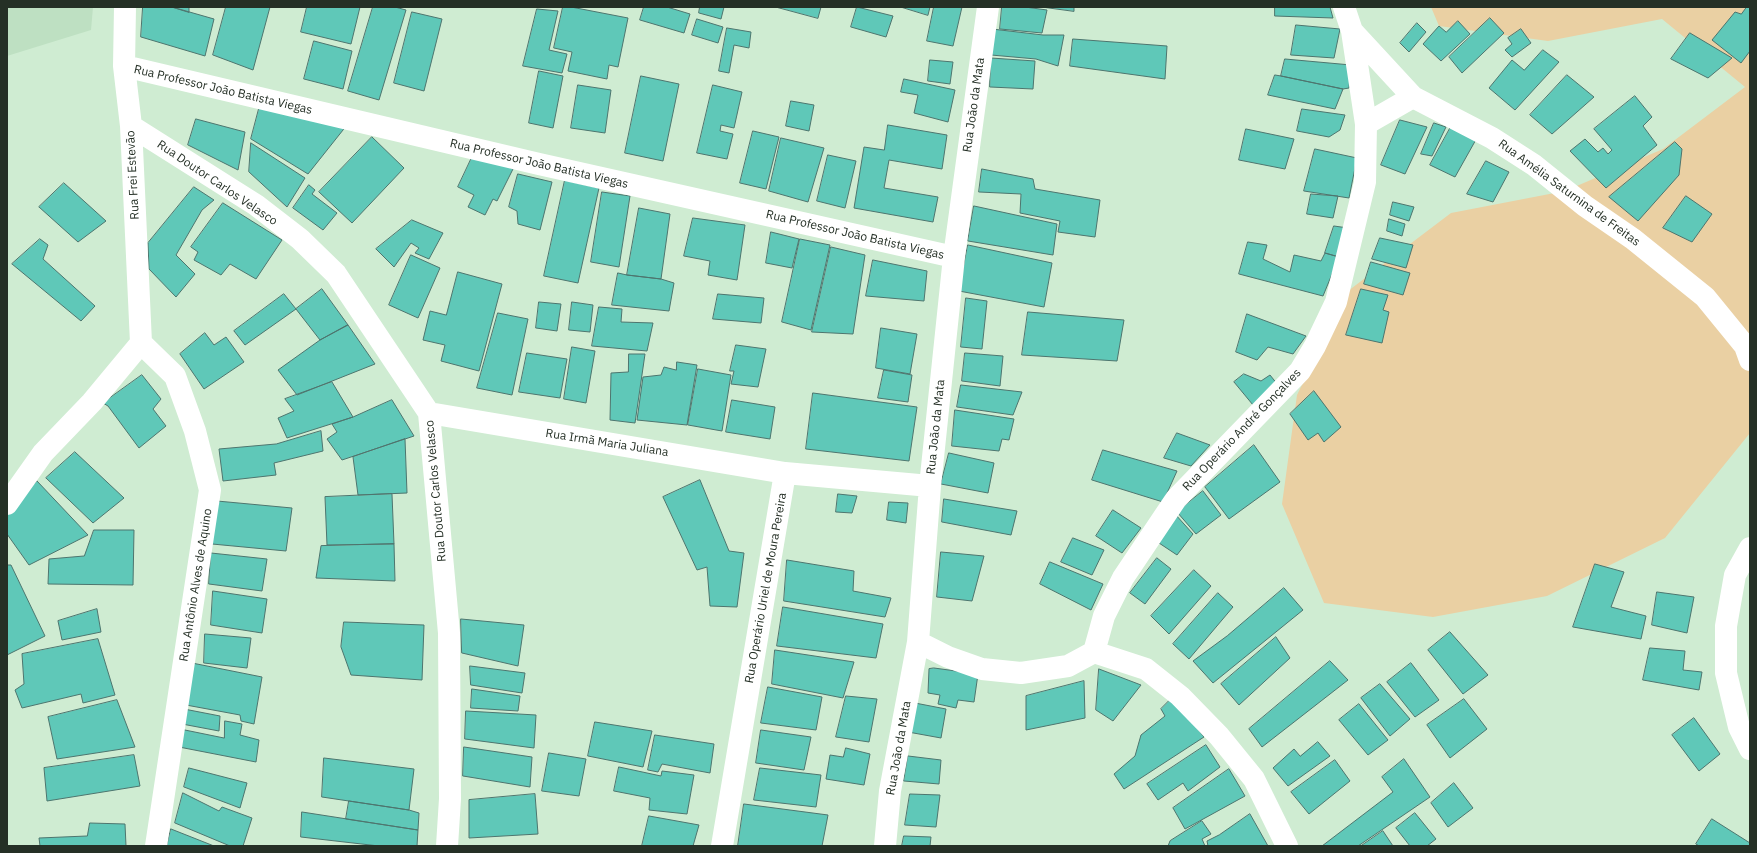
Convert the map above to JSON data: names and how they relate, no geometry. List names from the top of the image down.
{
  "streets": {
    "street": [
      "Rua Professor João Batista Viegas",
      "Rua João da Mata",
      "Rua Frei Estevão",
      "Rua Doutor Carlos Velasco",
      "Rua Amélia Saturnina de Freitas",
      "Rua Operário André Gonçalves",
      "Rua Irmã Maria Juliana",
      "Rua Antônio Alves de Aquino",
      "Rua Operário Uriel de Moura Pereira"
    ]
  },
  "crossings": [
    ["Rua Professor João Batista Viegas", "Rua João da Mata"],
    ["Rua Professor João Batista Viegas", "Rua Frei Estevão"],
    ["Rua Frei Estevão", "Rua Doutor Carlos Velasco"],
    ["Rua Frei Estevão", "Rua Antônio Alves de Aquino"],
    ["Rua Doutor Carlos Velasco", "Rua Irmã Maria Juliana"],
    ["Rua Amélia Saturnina de Freitas", "Rua Operário André Gonçalves"],
    ["Rua Irmã Maria Juliana", "Rua Operário Uriel de Moura Pereira"]
  ]
}
